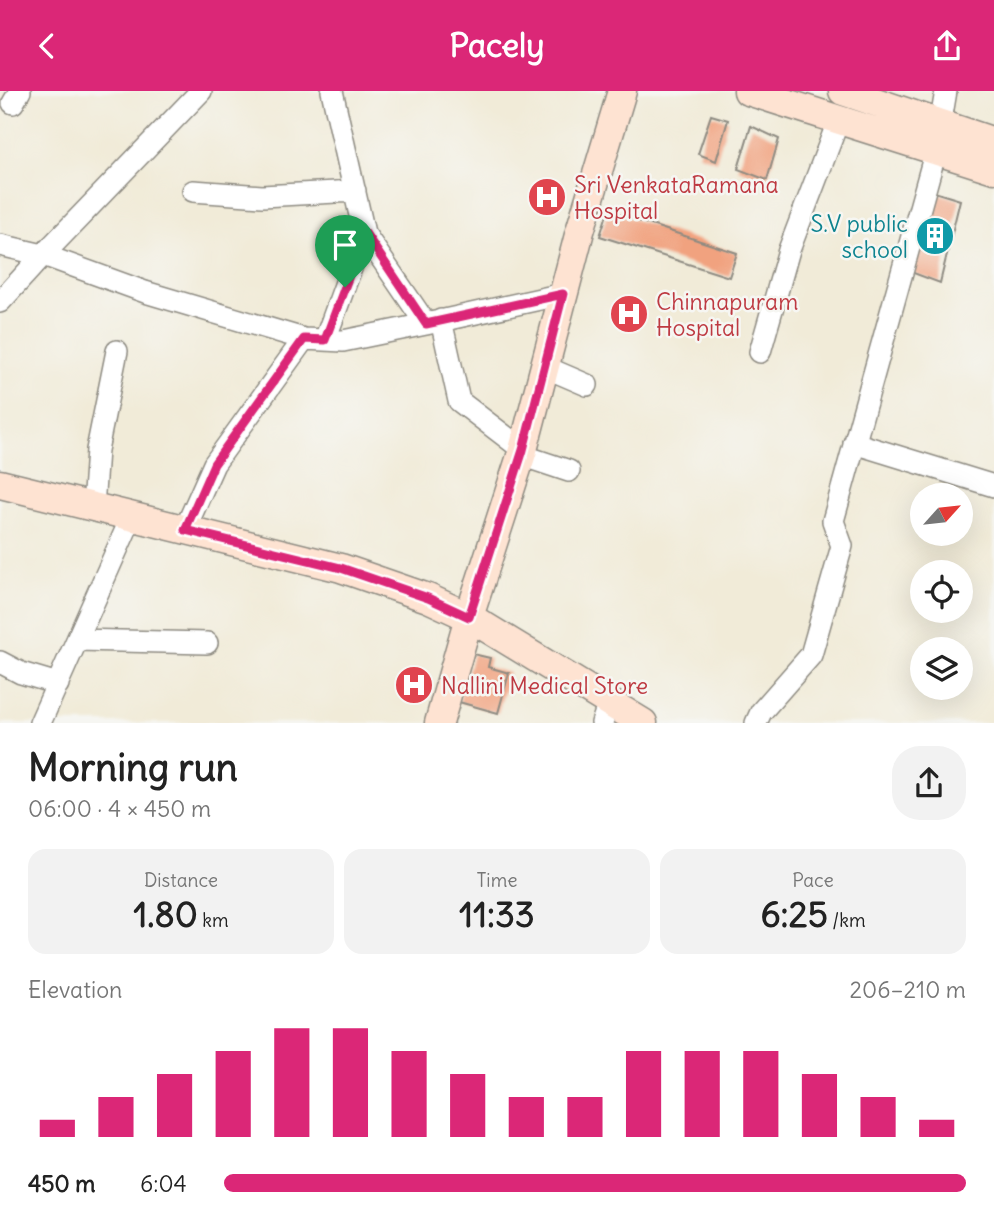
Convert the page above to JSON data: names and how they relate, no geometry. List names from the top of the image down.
{
  "places": {
    "hospital": ["Sri VenkataRamana Hospital", "Chinnapuram Hospital", "Nallini Medical Store"],
    "building": ["S.V public school"]
  },
  "north": "top right",
  "page": {
    "header": "Pacely",
    "heading": ["Morning run", "06:00 · 4 × 450 m"],
    "stats": [
      ["Distance", "1.80 km"],
      ["Time", "11:33"],
      ["Pace", "6:25 /km"]
    ],
    "chart": ["Elevation", "206–210 m"],
    "list": [
      {
        "name": "450 m",
        "note": "6:04"
      }
    ]
  }
}
